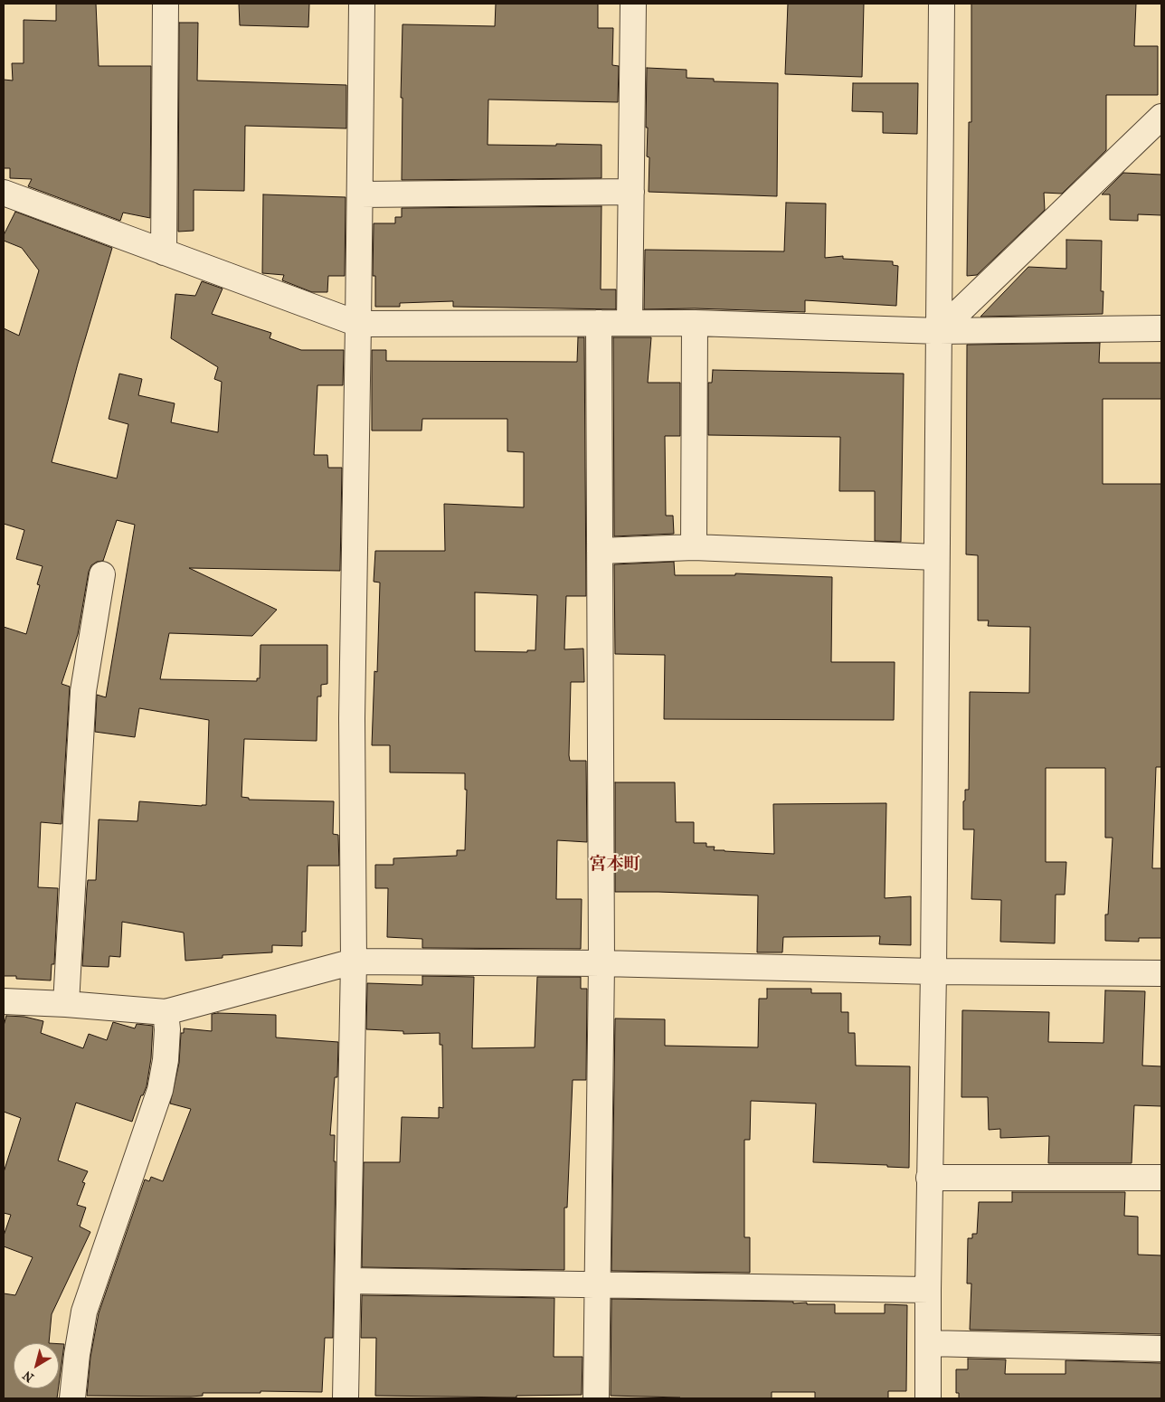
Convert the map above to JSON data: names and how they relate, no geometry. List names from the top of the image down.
{
  "districts": ["宮本町"],
  "north": "bottom left"
}
